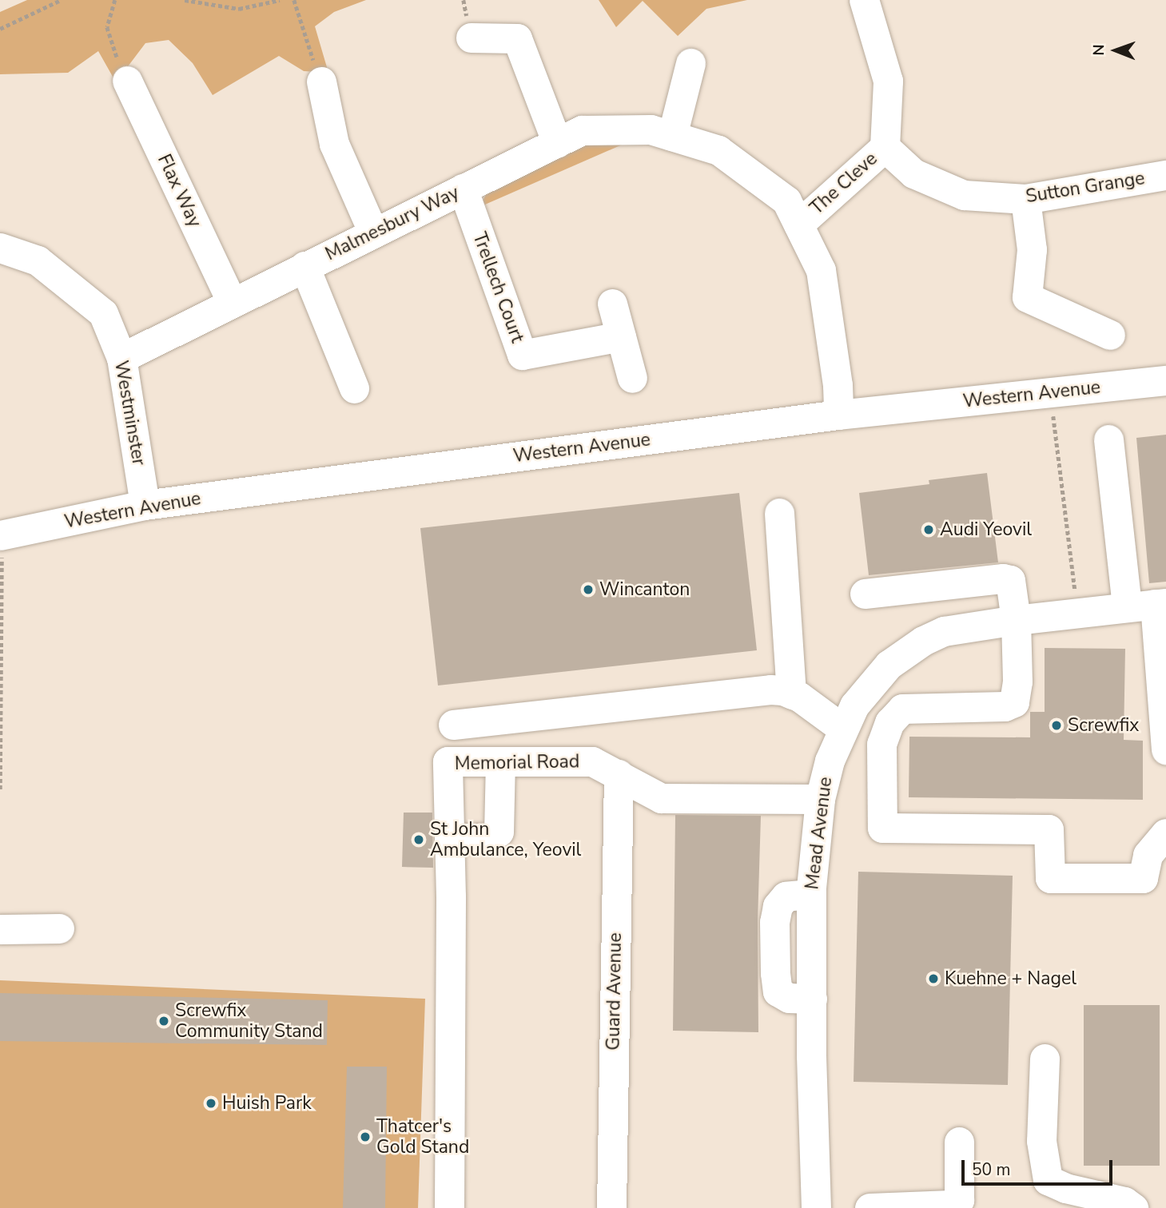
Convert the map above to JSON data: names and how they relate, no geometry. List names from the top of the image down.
{
  "streets": {
    "street": [
      "The Cleve",
      "Sutton Grange",
      "Flax Way",
      "Malmesbury Way",
      "Trellech Court",
      "Western Avenue",
      "Westminster",
      "Memorial Road",
      "Mead Avenue",
      "Guard Avenue"
    ]
  },
  "crossings": [
    ["The Cleve", "Sutton Grange"],
    ["The Cleve", "Malmesbury Way"],
    ["Flax Way", "Malmesbury Way"],
    ["Malmesbury Way", "Trellech Court"],
    ["Malmesbury Way", "Western Avenue"],
    ["Malmesbury Way", "Westminster"],
    ["Western Avenue", "Westminster"],
    ["Memorial Road", "Mead Avenue"],
    ["Memorial Road", "Guard Avenue"]
  ],
  "places": [
    "Audi Yeovil",
    "Wincanton",
    "Screwfix",
    "St John Ambulance, Yeovil",
    "Kuehne + Nagel",
    "Screwfix Community Stand",
    "Huish Park",
    "Thatcer's Gold Stand"
  ],
  "scale_bar": "50 m",
  "north": "left"
}
